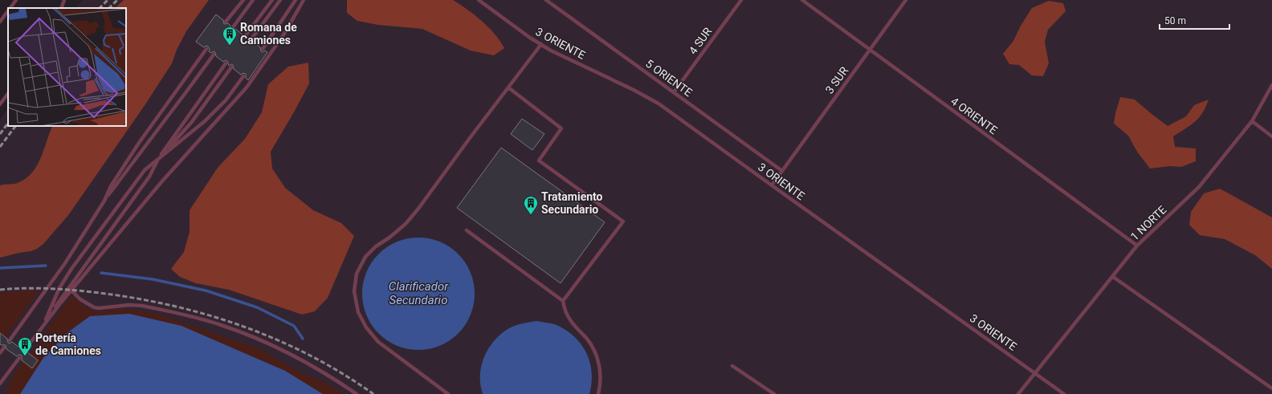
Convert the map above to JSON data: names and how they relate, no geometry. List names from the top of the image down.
{
  "streets": {
    "lane": [
      "4 SUR",
      "3 ORIENTE",
      "5 ORIENTE",
      "3 SUR",
      "4 ORIENTE",
      "1 NORTE"
    ]
  },
  "crossings": [
    ["4 SUR", "5 ORIENTE"],
    ["3 ORIENTE", "3 SUR"],
    ["3 ORIENTE", "1 NORTE"],
    ["5 ORIENTE", "3 SUR"],
    ["3 SUR", "4 ORIENTE"],
    ["4 ORIENTE", "1 NORTE"]
  ],
  "water": ["Clarificador Secundario"],
  "places": {
    "building": ["Romana de Camiones", "Tratamiento Secundario", "Portería de Camiones"]
  },
  "scale_bar": "50 m"
}
